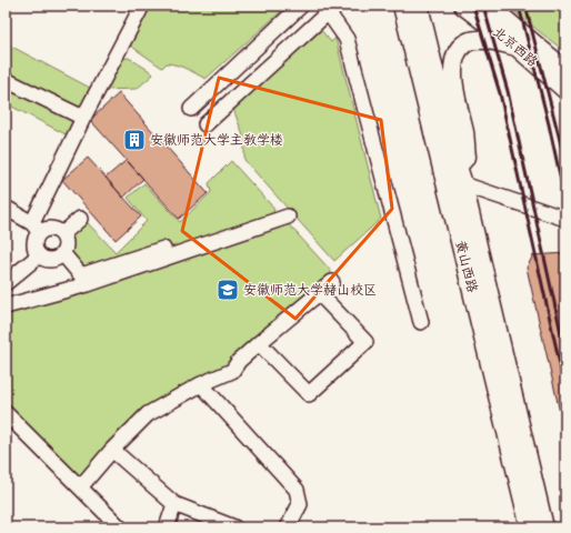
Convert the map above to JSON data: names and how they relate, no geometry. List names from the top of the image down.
{
  "streets": {
    "main road": ["北京西路", "黄山西路"]
  },
  "places": {
    "building": ["安徽师范大学主教学楼"],
    "school or university": ["安徽师范大学赭山校区"]
  }
}
